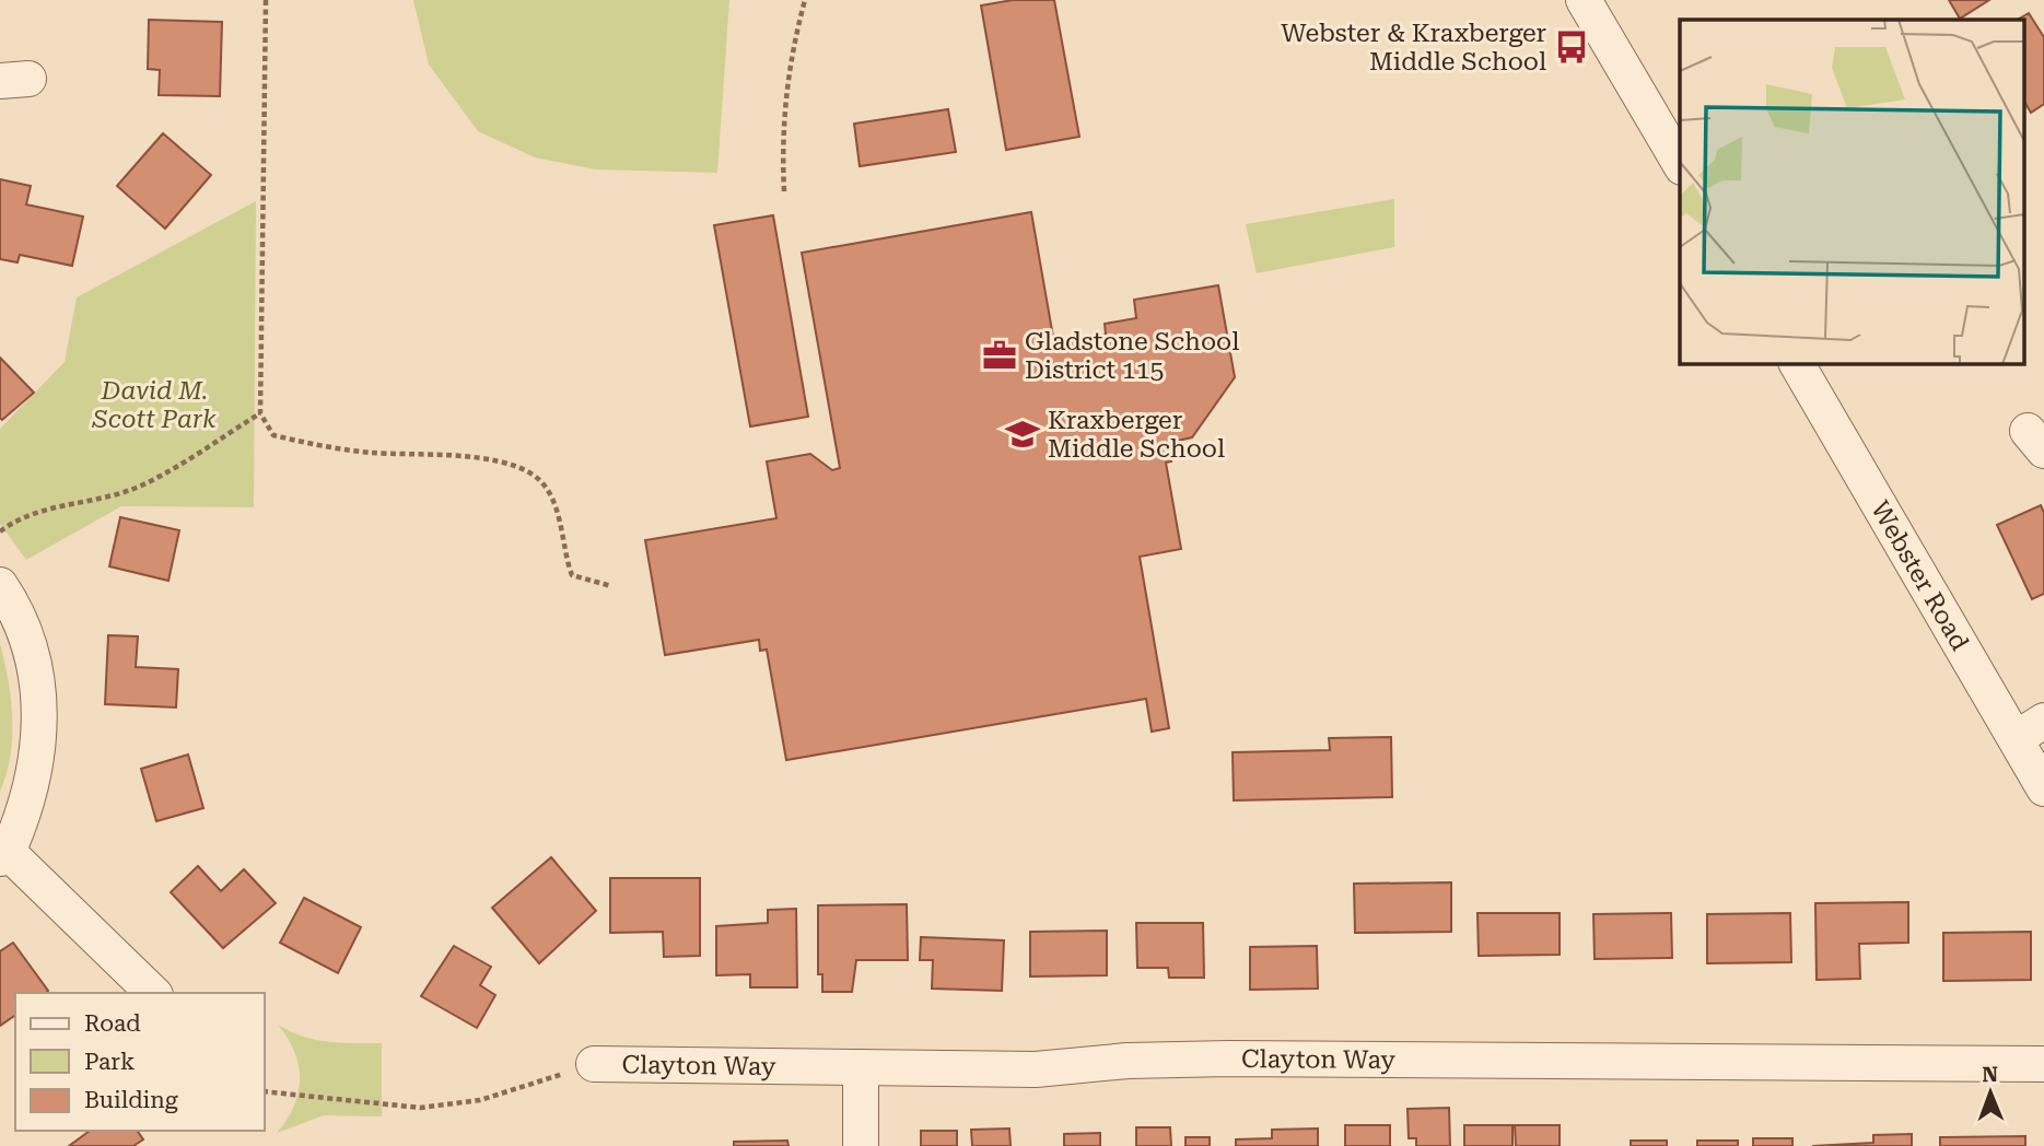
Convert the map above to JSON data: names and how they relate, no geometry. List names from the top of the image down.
{
  "streets": {
    "street": ["Webster Road", "Clayton Way"]
  },
  "parks": ["David M. Scott Park"],
  "places": {
    "bus stop": ["Webster & Kraxberger Middle School"],
    "office": ["Gladstone School District 115"],
    "school or university": ["Kraxberger Middle School"]
  },
  "legend": ["Road", "Park", "Building"],
  "north": "top"
}
